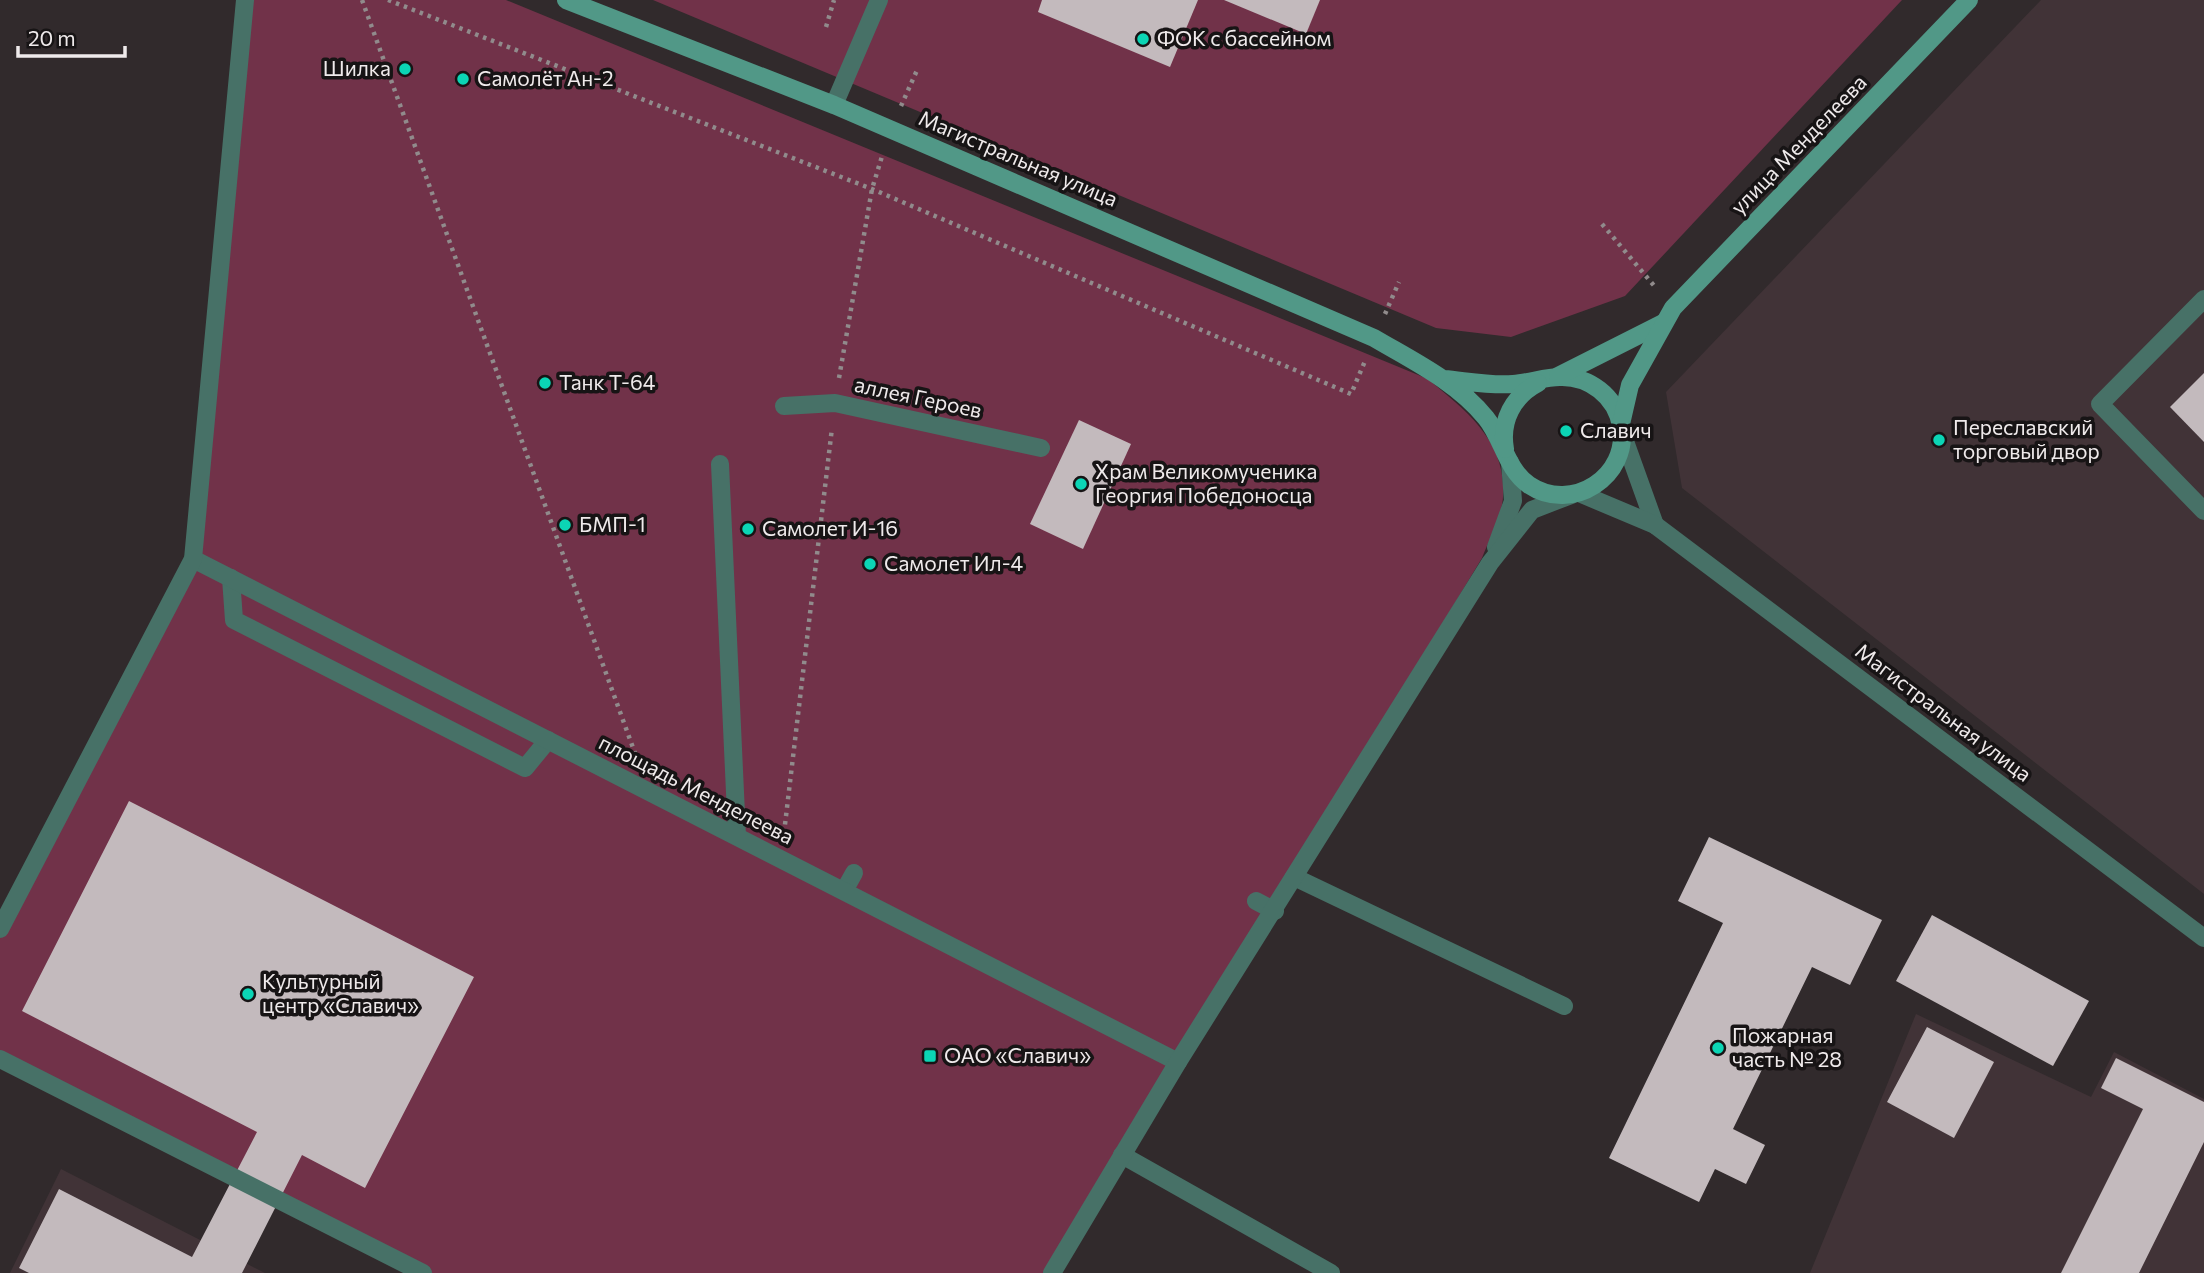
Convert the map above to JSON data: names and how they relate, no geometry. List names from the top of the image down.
{
  "streets": {
    "main road": ["улица Менделеева", "Магистральная улица"],
    "street": ["аллея Героев", "площадь Менделеева"]
  },
  "places": {
    "other": [
      "ФОК с бассейном",
      "Шилка",
      "Самолёт Ан-2",
      "Танк Т-64",
      "Славич",
      "Переславский торговый двор",
      "Храм Великомученика Георгия Победоносца",
      "БМП-1",
      "Самолет И-16",
      "Самолет Ил-4",
      "Культурный центр «Славич»",
      "Пожарная часть № 28"
    ],
    "transit": ["ОАО «Славич»"]
  },
  "scale_bar": "20 m"
}
